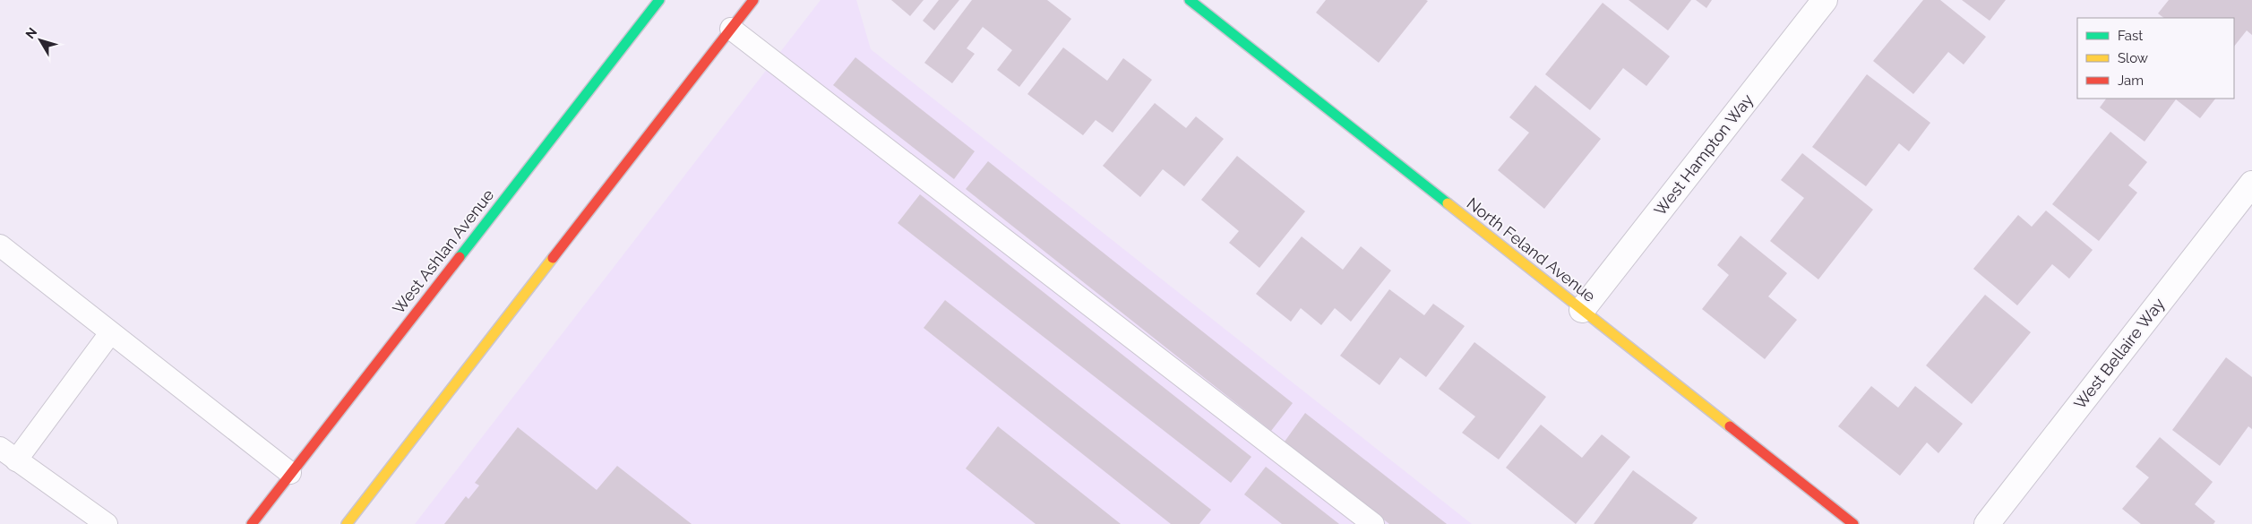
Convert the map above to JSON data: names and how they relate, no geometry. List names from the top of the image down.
{
  "streets": {
    "main road": ["North Feland Avenue", "West Ashlan Avenue"],
    "street": ["West Hampton Way", "West Bellaire Way"]
  },
  "crossings": [
    ["West Hampton Way", "North Feland Avenue"]
  ],
  "legend": ["Fast", "Slow", "Jam"],
  "north": "top left"
}
